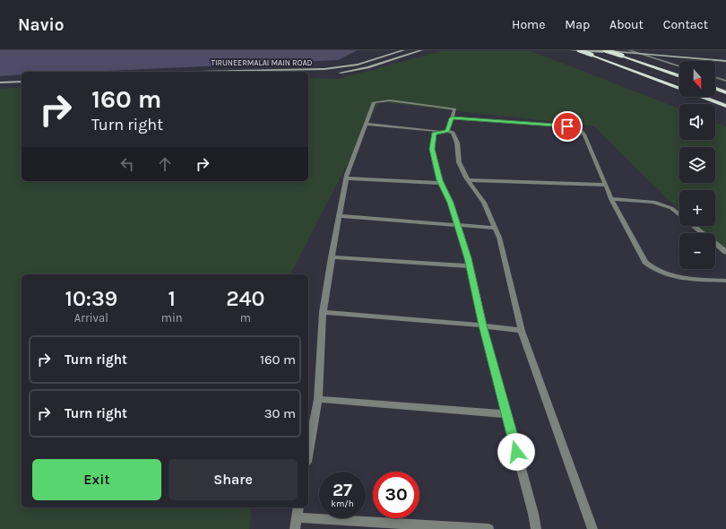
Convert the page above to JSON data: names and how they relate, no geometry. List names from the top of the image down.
{
  "streets": {
    "main road": ["TIRUNEERMALAI MAIN ROAD"]
  },
  "north": "bottom",
  "page": {
    "header": "Navio",
    "nav": [
      "Home",
      "Map",
      "About",
      "Contact"
    ],
    "map_buttons": ["+", "−"],
    "turn": ["160 m", "Turn right"],
    "eta": [
      "10:39",
      "Arrival",
      "1",
      "min",
      "240",
      "m"
    ],
    "list": [
      {
        "name": "Turn right",
        "value": "160 m"
      },
      {
        "name": "Turn right",
        "value": "30 m"
      }
    ],
    "buttons": ["Exit", "Share"],
    "speed": "27 km/h",
    "limit": "30"
  }
}
